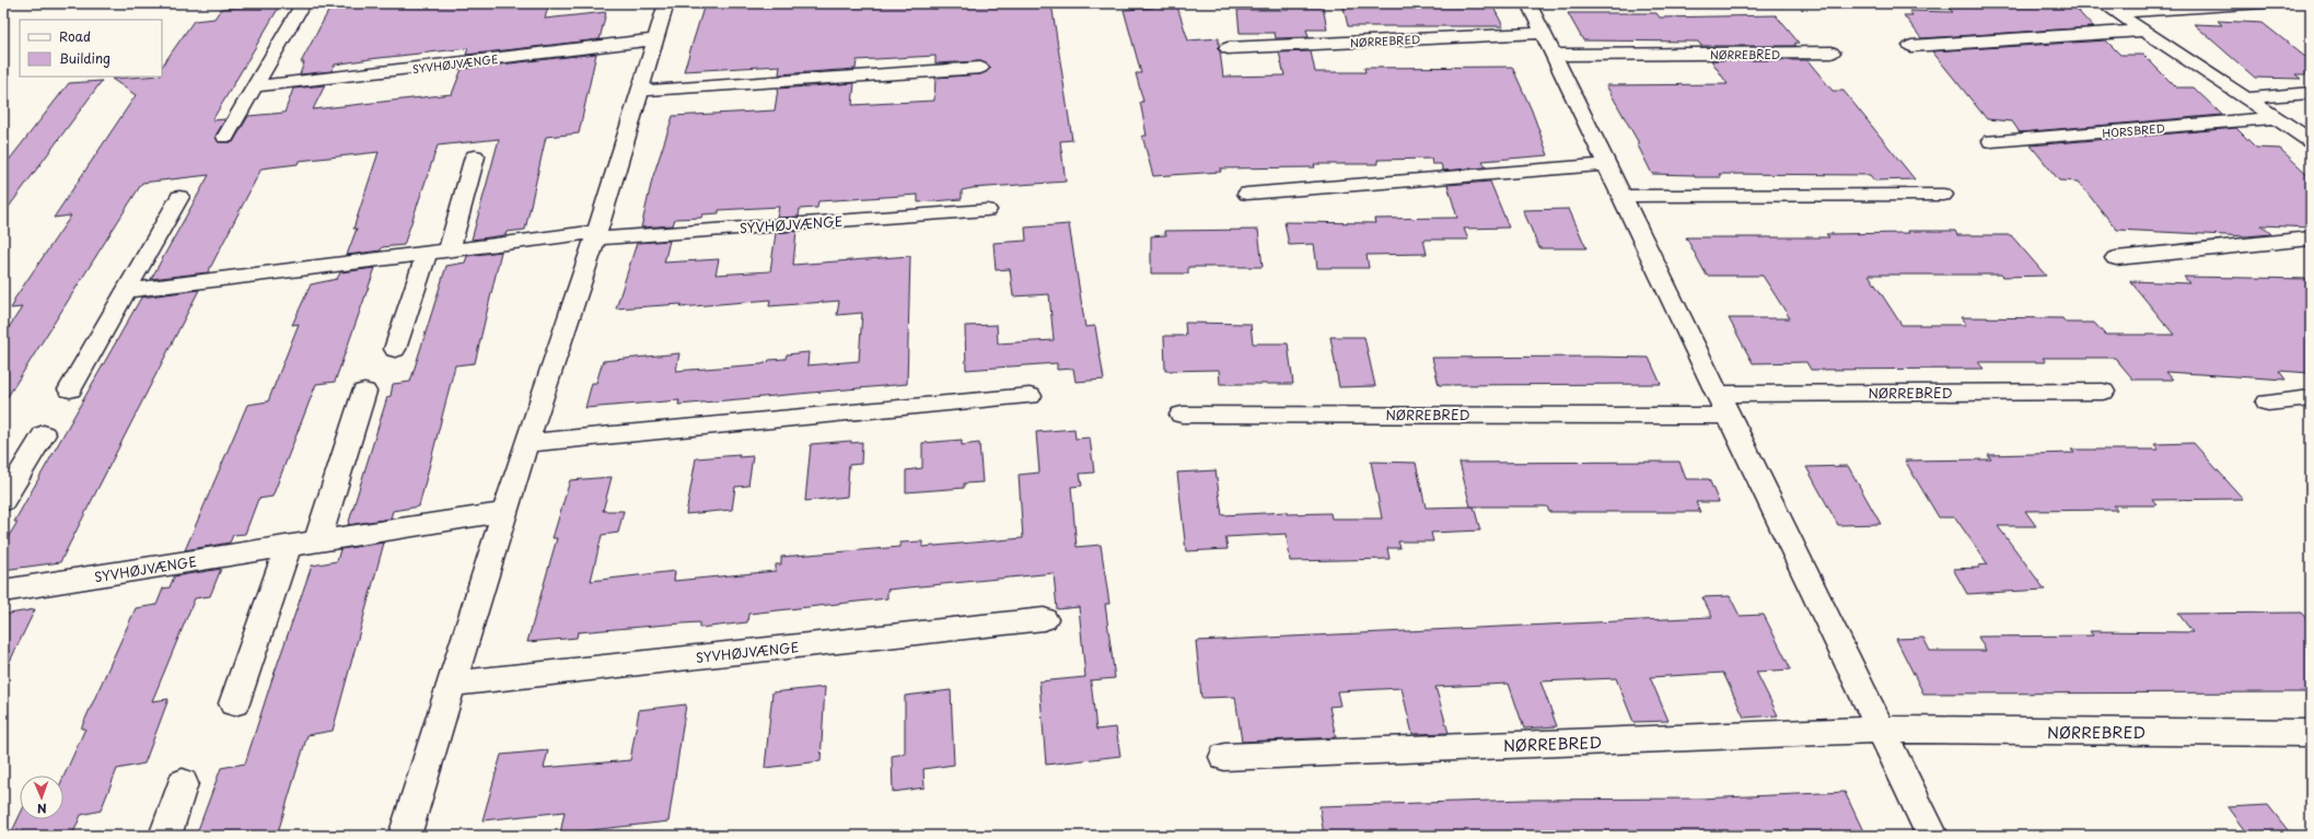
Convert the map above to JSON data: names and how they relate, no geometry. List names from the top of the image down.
{
  "streets": {
    "street": ["NØRREBRED", "SYVHØJVÆNGE", "HORSBRED"]
  },
  "legend": ["Road", "Building"],
  "north": "bottom"
}
